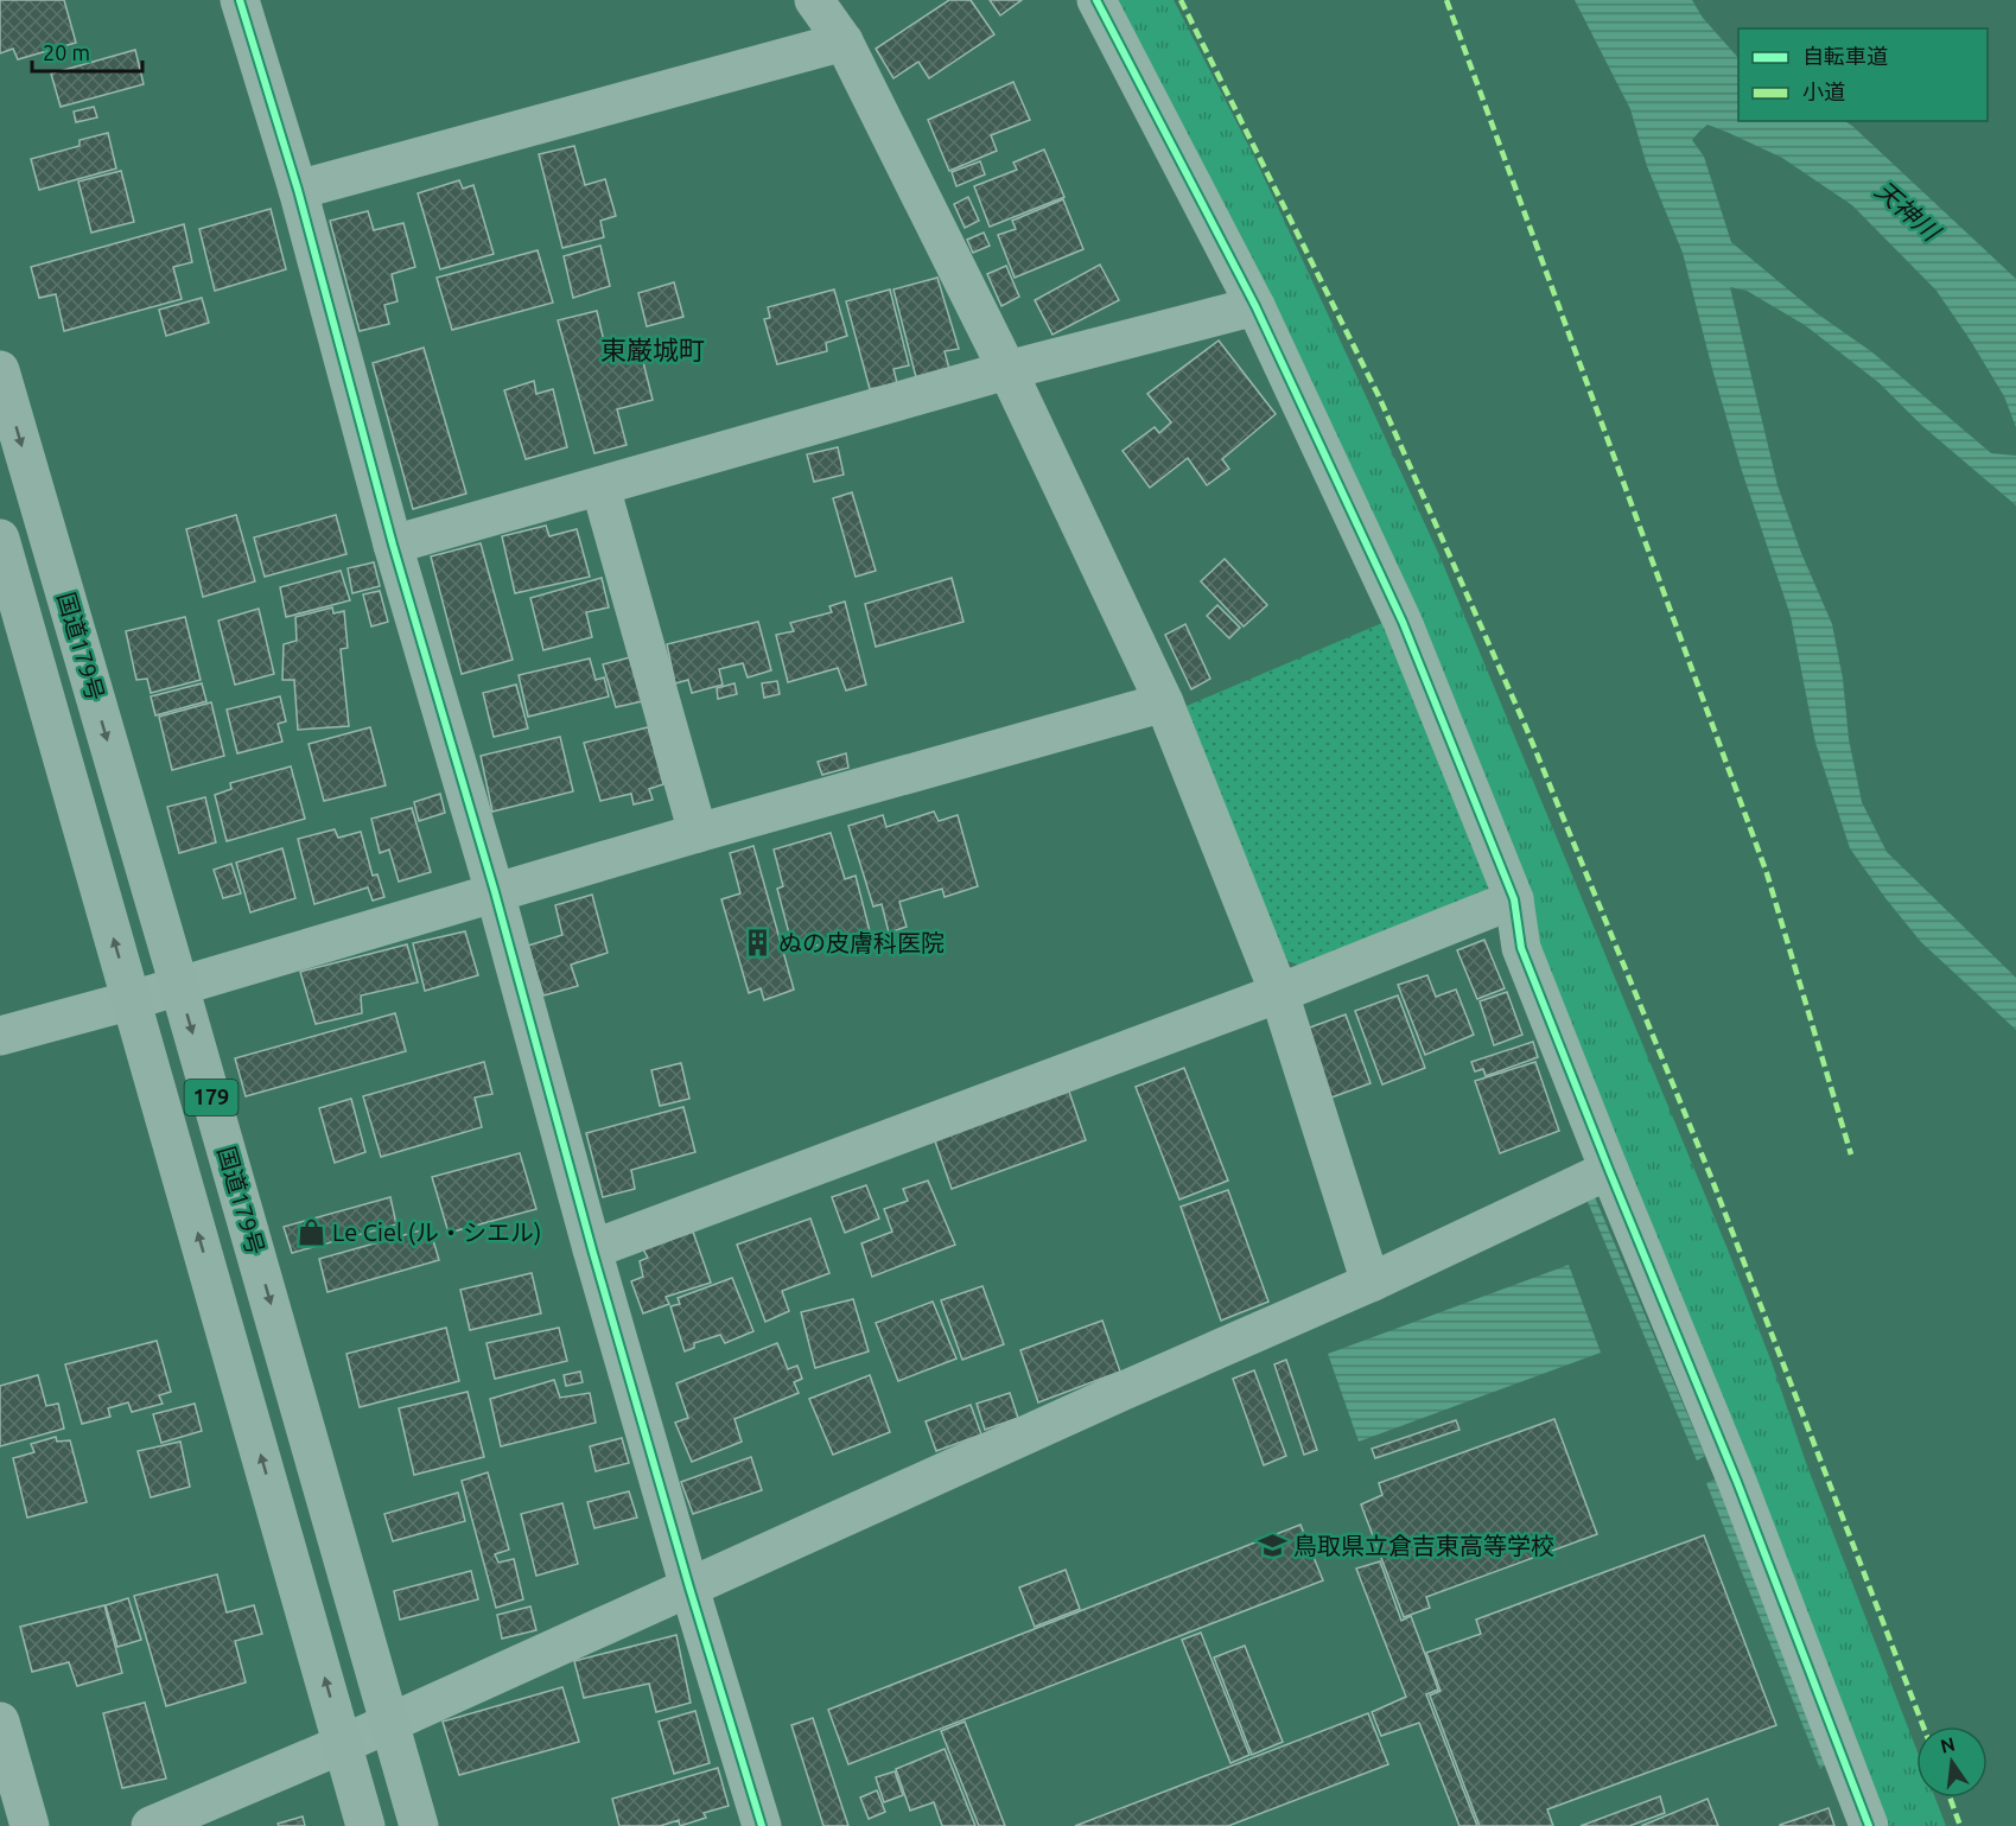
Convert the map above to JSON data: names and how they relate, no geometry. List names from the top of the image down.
{
  "streets": {
    "highway": ["国道179号", "179"]
  },
  "districts": ["東巌城町"],
  "water": ["天神川"],
  "places": {
    "building": ["ぬの皮膚科医院"],
    "shop": ["Le Ciel (ル・シエル)"],
    "school or university": ["鳥取県立倉吉東高等学校"]
  },
  "legend": ["自転車道", "小道"],
  "scale_bar": "20 m",
  "north": "top"
}
